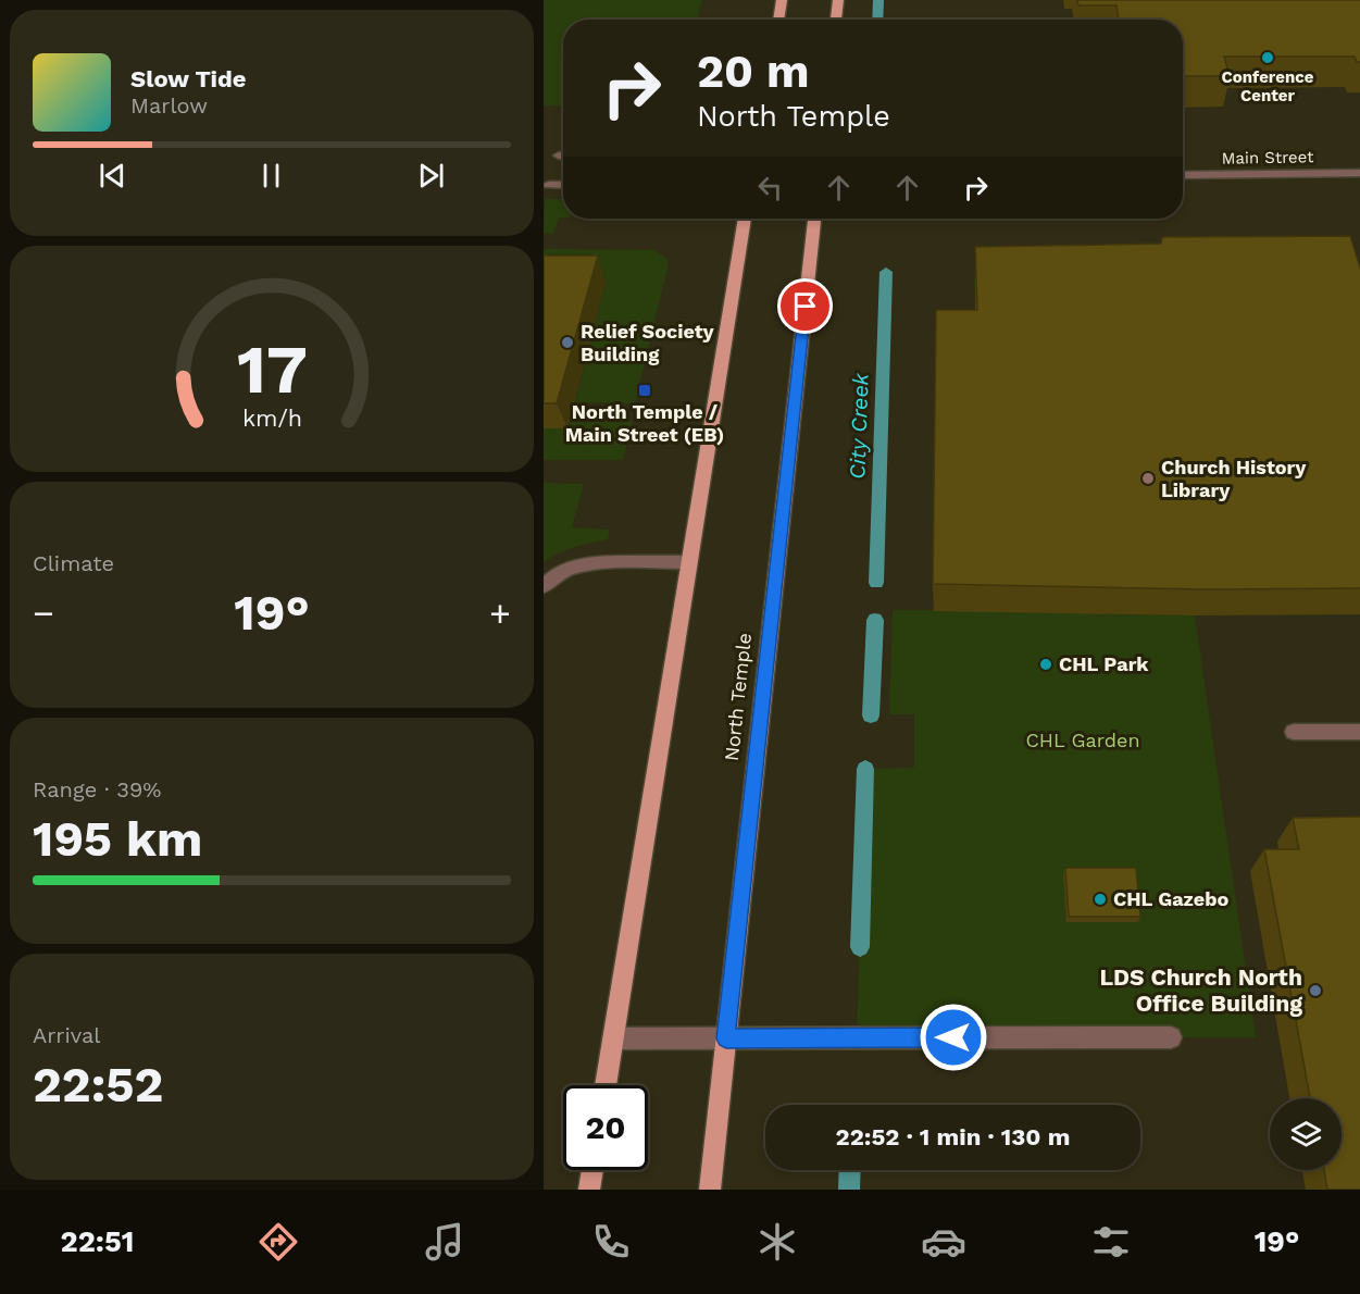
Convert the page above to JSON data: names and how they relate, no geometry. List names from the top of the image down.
{
  "streets": {
    "main road": ["North Temple"],
    "street": ["Main Street"]
  },
  "water": ["City Creek"],
  "parks": ["CHL Garden"],
  "places": {
    "other": [
      "Conference Center",
      "Relief Society Building",
      "Church History Library",
      "CHL Park",
      "CHL Gazebo",
      "LDS Church North Office Building"
    ],
    "transit": ["North Temple / Main Street (EB)"]
  },
  "page": {
    "turn": ["20 m", "North Temple"],
    "song": ["Slow Tide", "Marlow"],
    "tile": [
      "Climate",
      ["Range · 39%", "195 km"],
      ["Arrival", "22:52"]
    ],
    "heat": ["−", "19°", "+"],
    "limit": "20",
    "trip": "22:52 · 1 min · 130 m",
    "tabs": ["22:51", "19°"],
    "gauge": ["17", "km/h"]
  }
}
